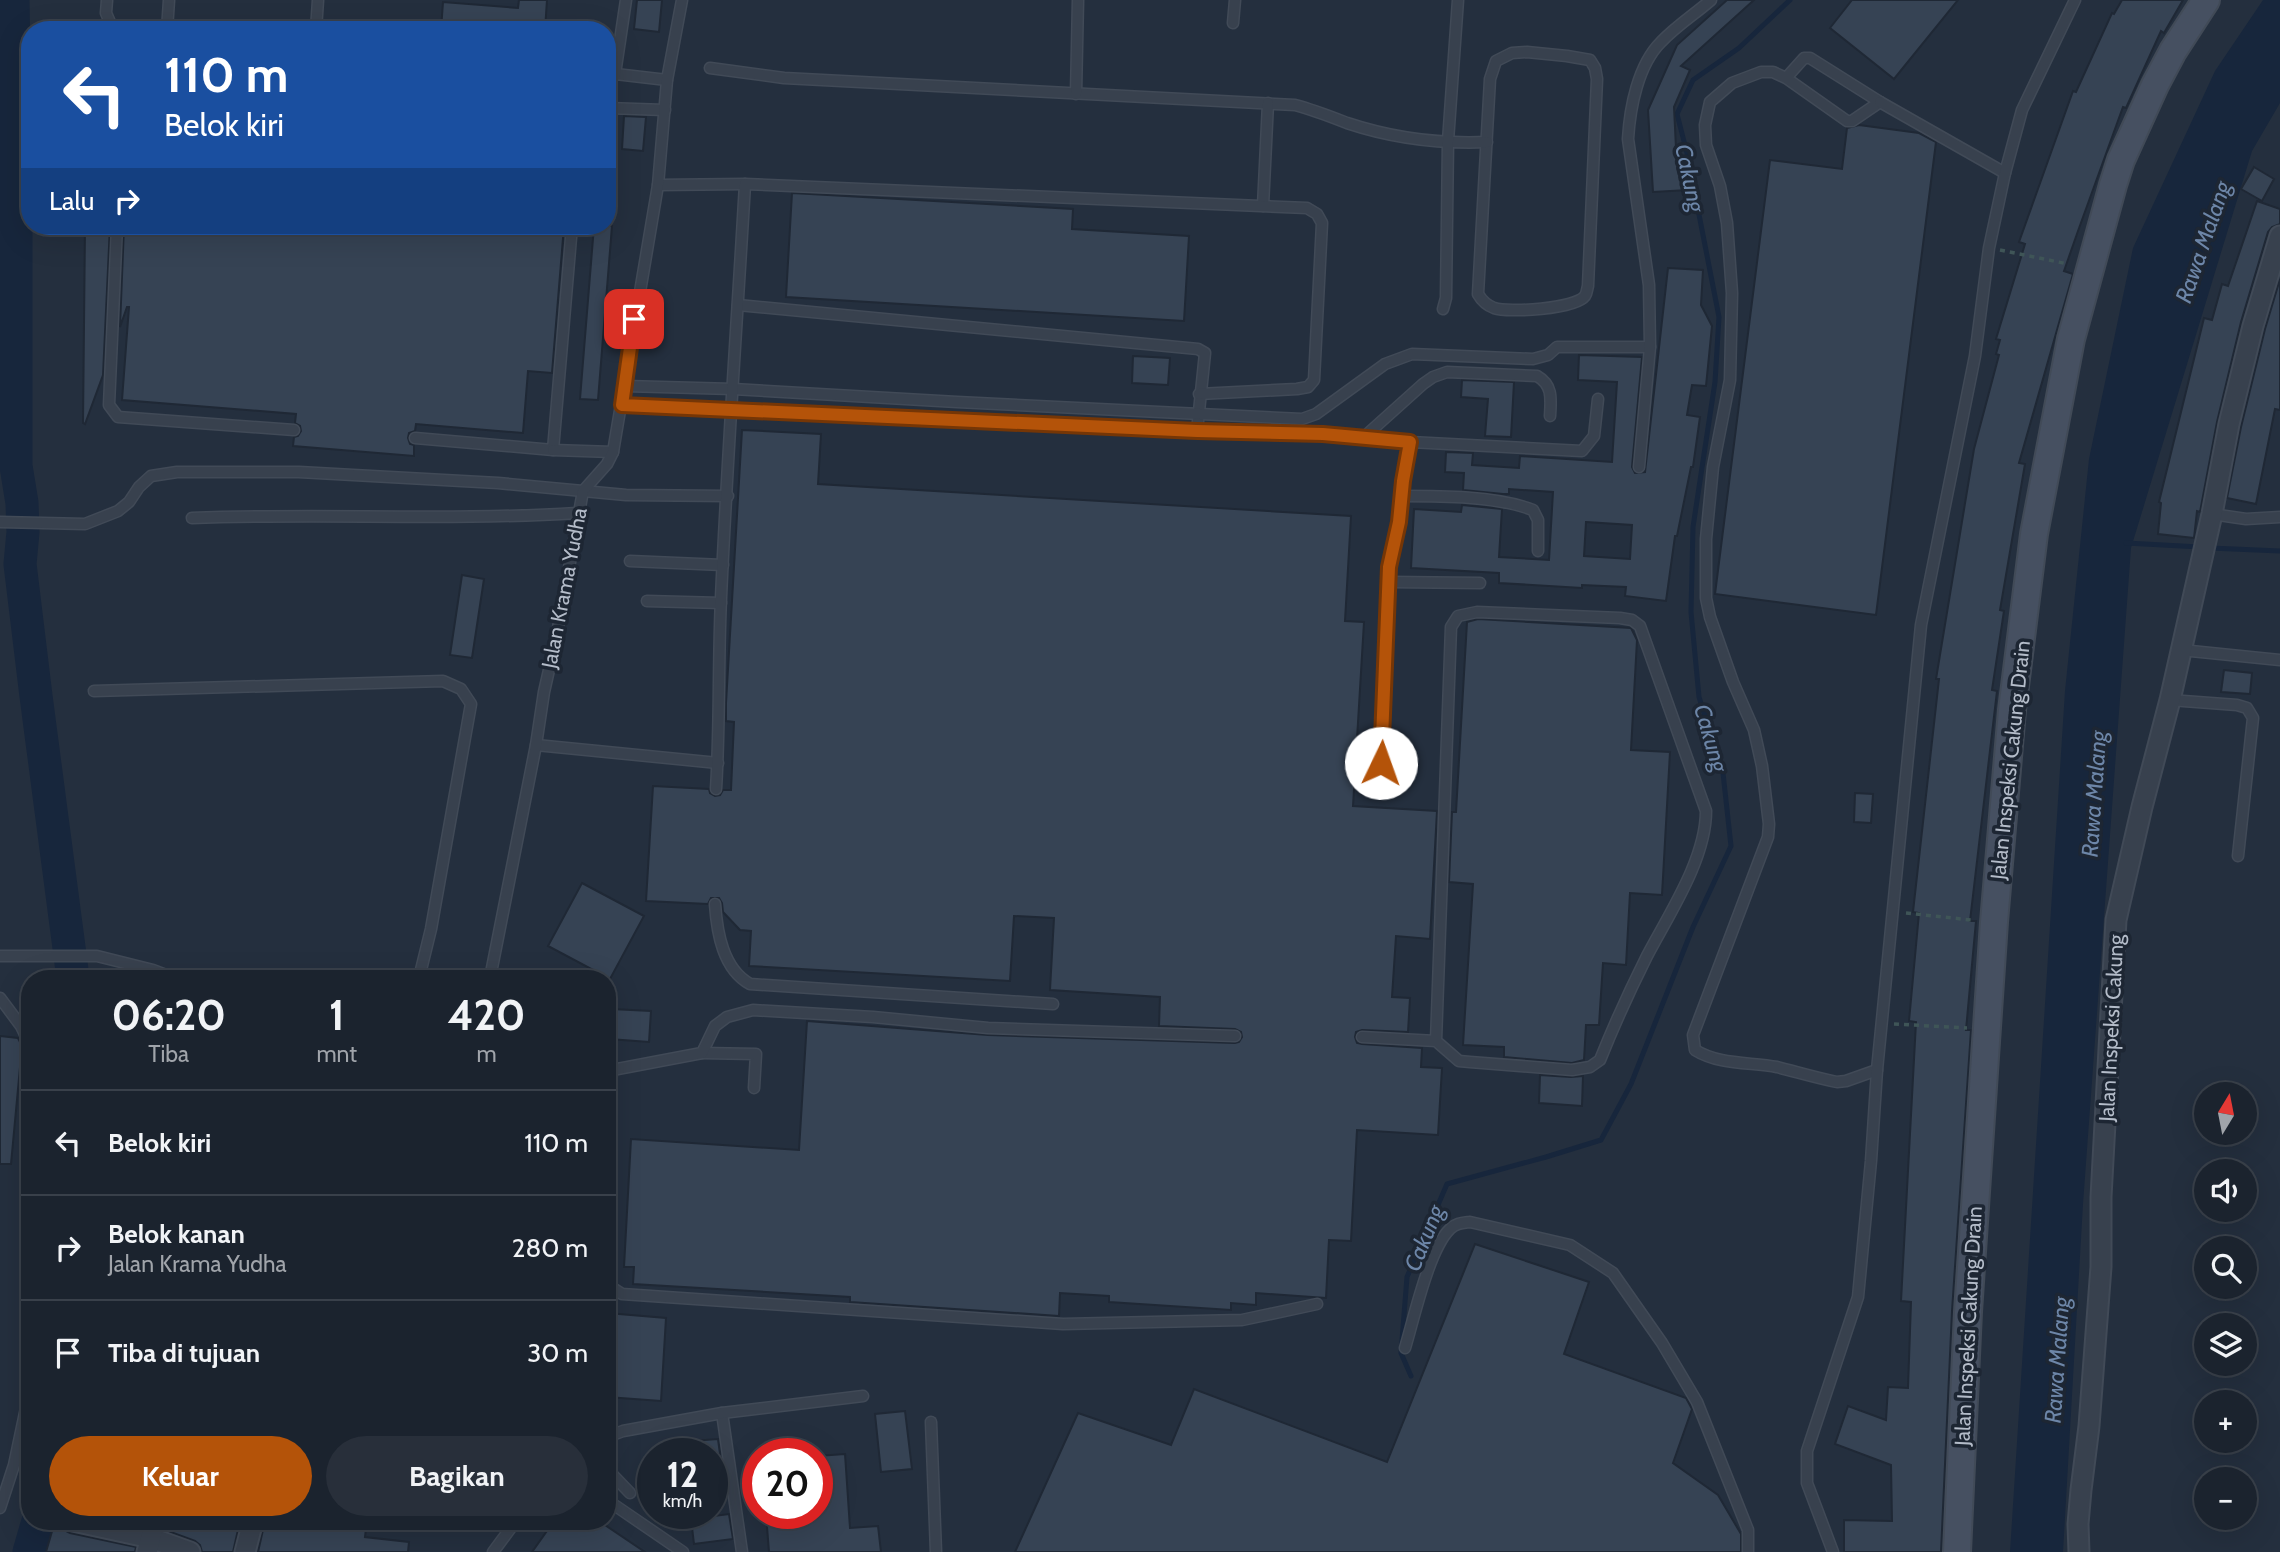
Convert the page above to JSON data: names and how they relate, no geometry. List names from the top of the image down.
{
  "streets": {
    "street": ["Jalan Inspeksi Cakung Drain", "Jalan Inspeksi Cakung"],
    "lane": ["Jalan Krama Yudha"]
  },
  "water": ["Cakung", "Rawa Malang"],
  "north": "top",
  "page": {
    "turn": ["110 m", "Belok kiri"],
    "then": "Lalu",
    "eta": [
      "06:20",
      "Tiba",
      "1",
      "mnt",
      "420",
      "m"
    ],
    "map_buttons": ["+", "−"],
    "list": [
      {
        "name": "Belok kiri",
        "value": "110 m"
      },
      {
        "name": "Belok kanan",
        "note": "Jalan Krama Yudha",
        "value": "280 m"
      },
      {
        "name": "Tiba di tujuan",
        "value": "30 m"
      }
    ],
    "buttons": ["Keluar", "Bagikan"],
    "speed": "12 km/h",
    "limit": "20"
  }
}
